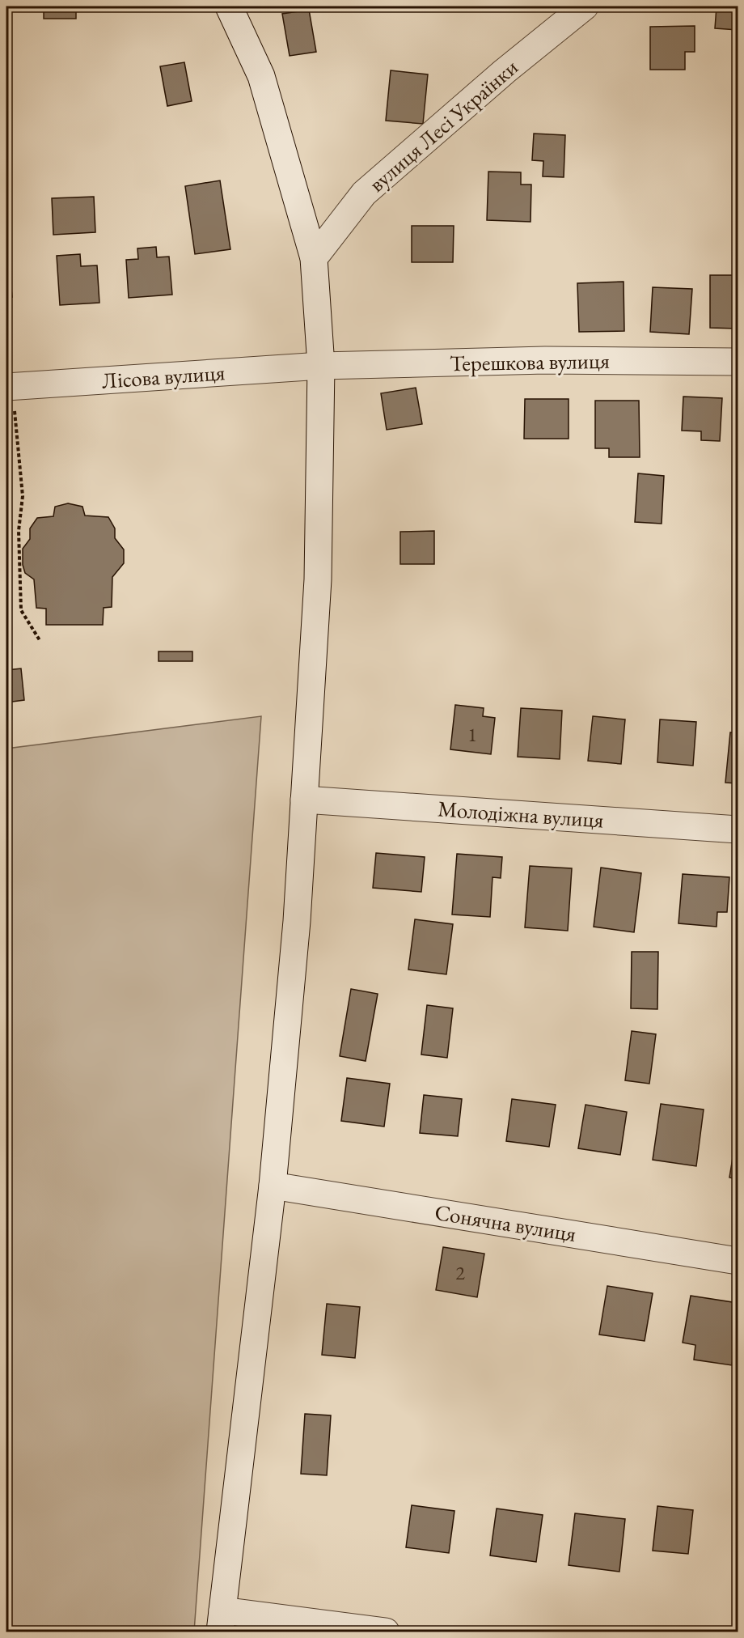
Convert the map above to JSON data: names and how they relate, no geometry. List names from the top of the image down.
{
  "streets": {
    "street": [
      "вулиця Лесі Українки",
      "Терешкова вулиця",
      "Лісова вулиця",
      "Молодіжна вулиця",
      "Сонячна вулиця"
    ]
  },
  "crossings": [
    ["Терешкова вулиця", "Лісова вулиця"]
  ],
  "house_numbers": ["1", "2"]
}
